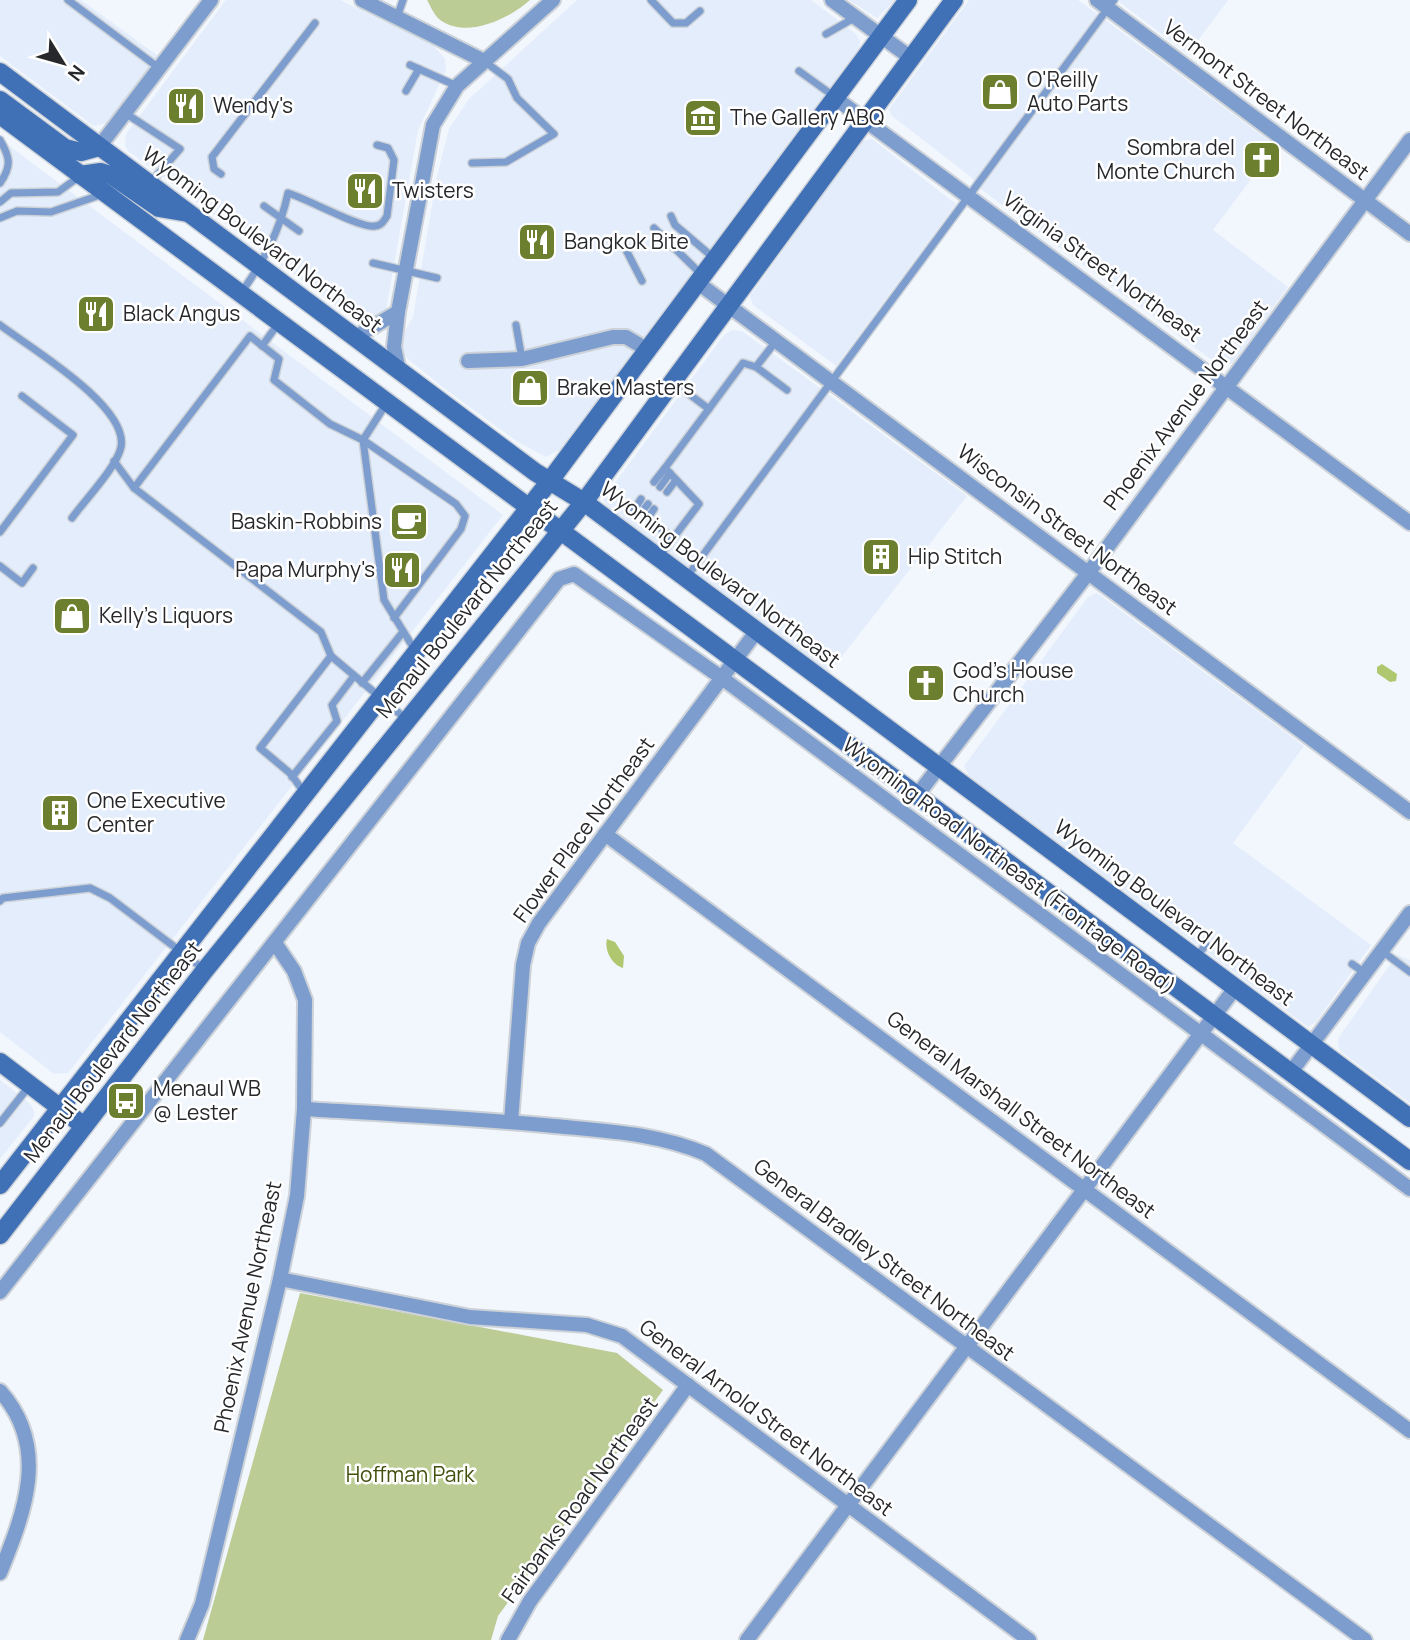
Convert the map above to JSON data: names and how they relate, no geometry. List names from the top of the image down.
{
  "streets": {
    "main road": ["Wyoming Boulevard Northeast", "Menaul Boulevard Northeast"],
    "street": [
      "Vermont Street Northeast",
      "Virginia Street Northeast",
      "Phoenix Avenue Northeast",
      "Wisconsin Street Northeast",
      "Flower Place Northeast",
      "Wyoming Road Northeast (Frontage Road)",
      "General Marshall Street Northeast",
      "General Bradley Street Northeast",
      "General Arnold Street Northeast",
      "Fairbanks Road Northeast"
    ]
  },
  "crossings": [
    ["Vermont Street Northeast", "Phoenix Avenue Northeast"],
    ["Wyoming Boulevard Northeast", "Phoenix Avenue Northeast"],
    ["Wyoming Boulevard Northeast", "Menaul Boulevard Northeast"],
    ["Wyoming Boulevard Northeast", "Flower Place Northeast"],
    ["Virginia Street Northeast", "Phoenix Avenue Northeast"],
    ["Virginia Street Northeast", "Menaul Boulevard Northeast"],
    ["Phoenix Avenue Northeast", "Wisconsin Street Northeast"],
    ["Phoenix Avenue Northeast", "Wyoming Road Northeast (Frontage Road)"],
    ["Phoenix Avenue Northeast", "General Bradley Street Northeast"],
    ["Phoenix Avenue Northeast", "General Arnold Street Northeast"],
    ["Wisconsin Street Northeast", "Menaul Boulevard Northeast"],
    ["Flower Place Northeast", "Wyoming Road Northeast (Frontage Road)"],
    ["Flower Place Northeast", "General Marshall Street Northeast"],
    ["Flower Place Northeast", "General Bradley Street Northeast"],
    ["General Arnold Street Northeast", "Fairbanks Road Northeast"]
  ],
  "parks": ["Hoffman Park"],
  "places": {
    "shop": ["O'Reilly Auto Parts", "Brake Masters", "Kelly's Liquors"],
    "restaurant": [
      "Wendy's",
      "Twisters",
      "Bangkok Bite",
      "Black Angus",
      "Papa Murphy's"
    ],
    "museum": ["The Gallery ABQ"],
    "church": ["Sombra del Monte Church", "God's House Church"],
    "cafe": ["Baskin-Robbins"],
    "building": ["Hip Stitch", "One Executive Center"],
    "bus stop": ["Menaul WB @ Lester"]
  },
  "north": "bottom right"
}
